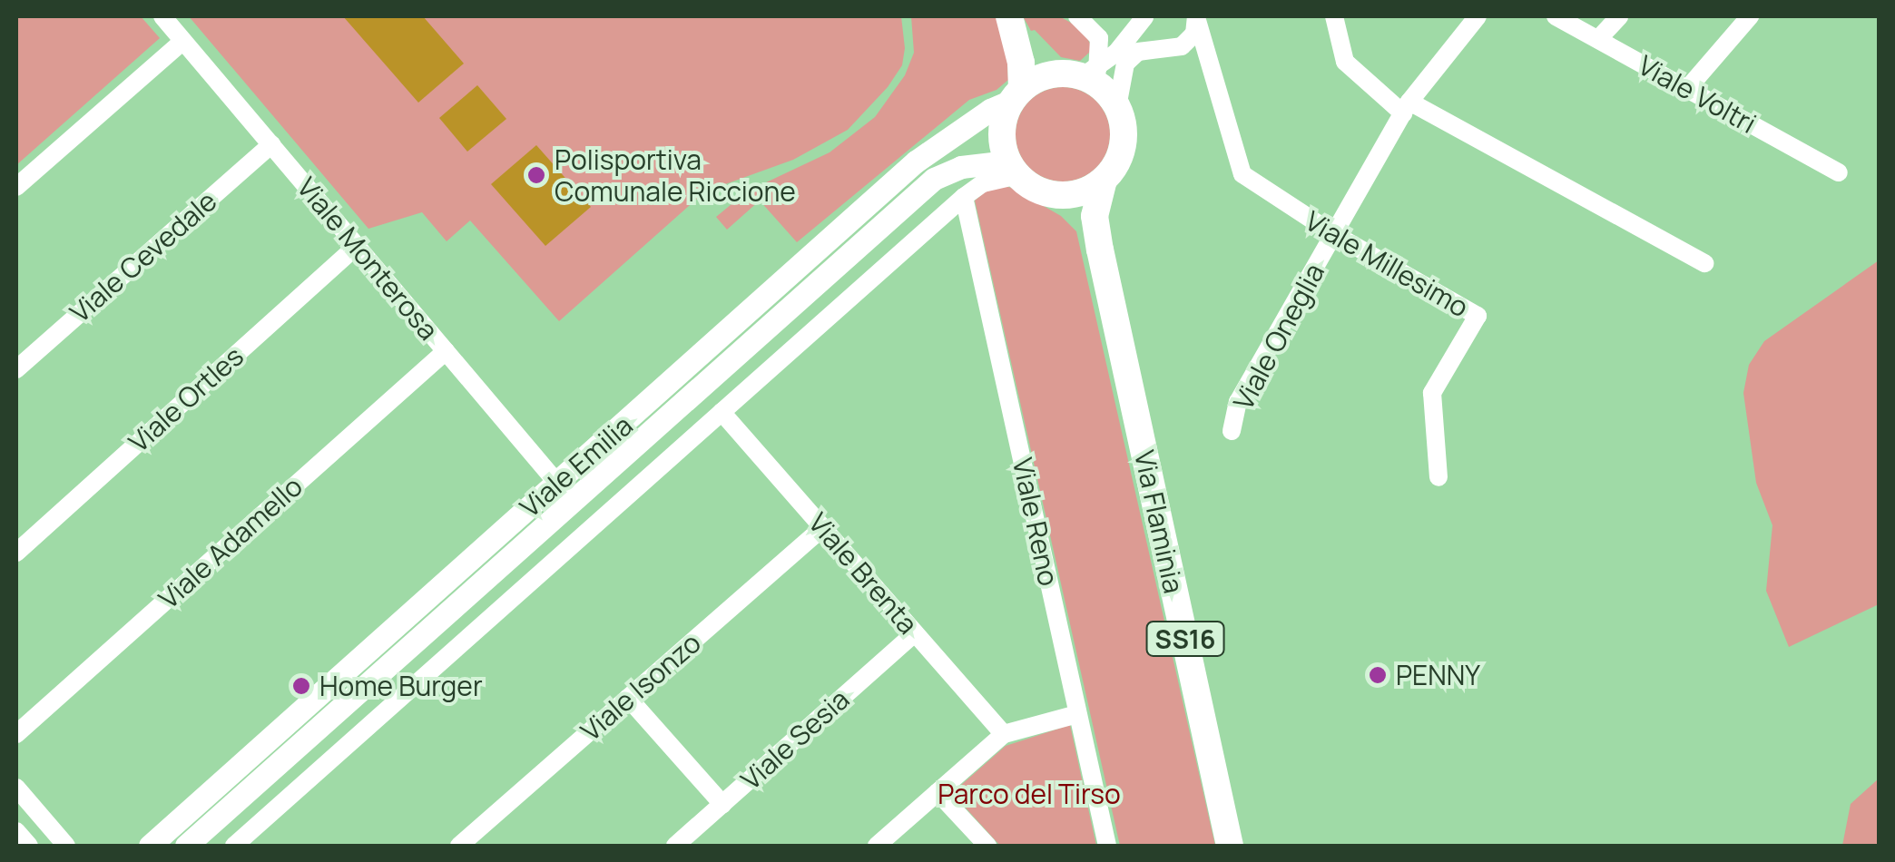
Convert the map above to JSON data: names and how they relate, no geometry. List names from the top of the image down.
{
  "streets": {
    "main road": ["Via Flaminia", "SS16"],
    "street": [
      "Viale Voltri",
      "Viale Cevedale",
      "Viale Monterosa",
      "Viale Millesimo",
      "Viale Oneglia",
      "Viale Ortles",
      "Viale Emilia",
      "Viale Reno",
      "Viale Adamello",
      "Viale Brenta",
      "Viale Isonzo",
      "Viale Sesia"
    ]
  },
  "crossings": [
    ["Viale Cevedale", "Viale Monterosa"],
    ["Viale Monterosa", "Viale Ortles"],
    ["Viale Monterosa", "Viale Emilia"],
    ["Viale Monterosa", "Viale Adamello"],
    ["Viale Millesimo", "Viale Oneglia"],
    ["Viale Emilia", "Viale Reno"],
    ["Viale Emilia", "Via Flaminia"],
    ["Viale Emilia", "Viale Brenta"],
    ["Viale Emilia", "SS16"],
    ["Via Flaminia", "SS16"],
    ["Viale Brenta", "Viale Isonzo"],
    ["Viale Brenta", "Viale Sesia"]
  ],
  "parks": ["Parco del Tirso"],
  "places": ["Polisportiva Comunale Riccione", "PENNY", "Home Burger"]
}
